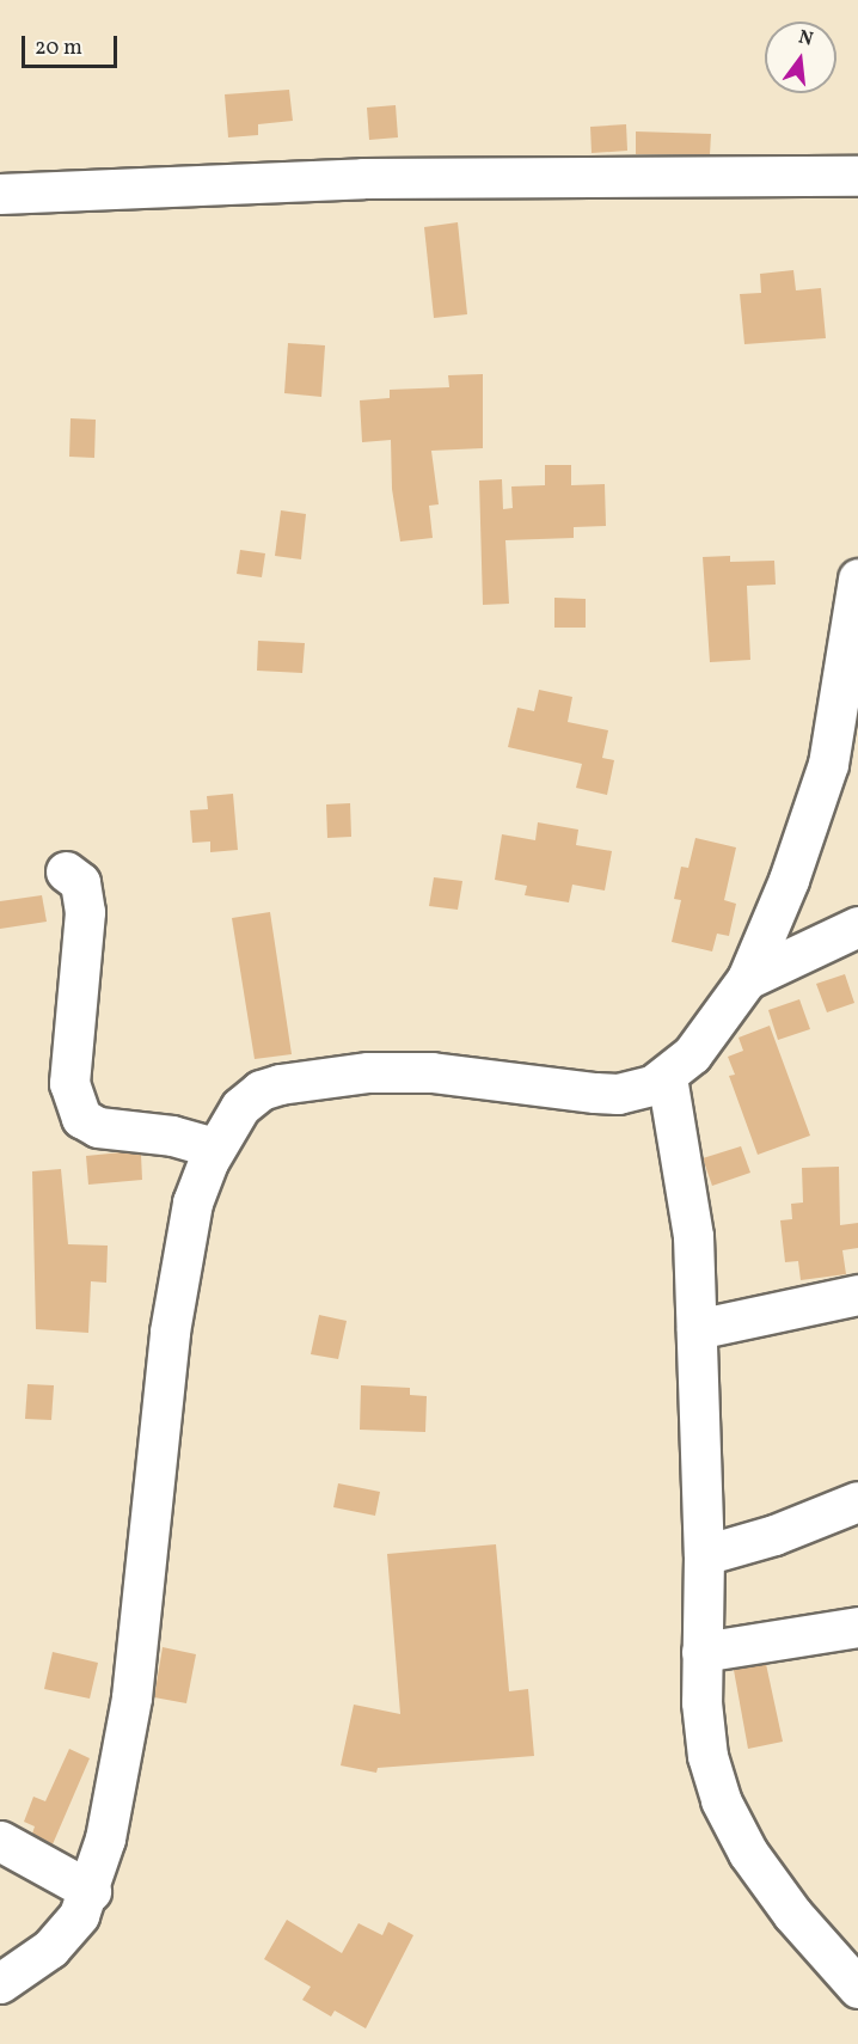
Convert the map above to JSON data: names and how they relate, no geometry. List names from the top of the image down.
{
  "scale_bar": "20 m",
  "north": "top"
}
